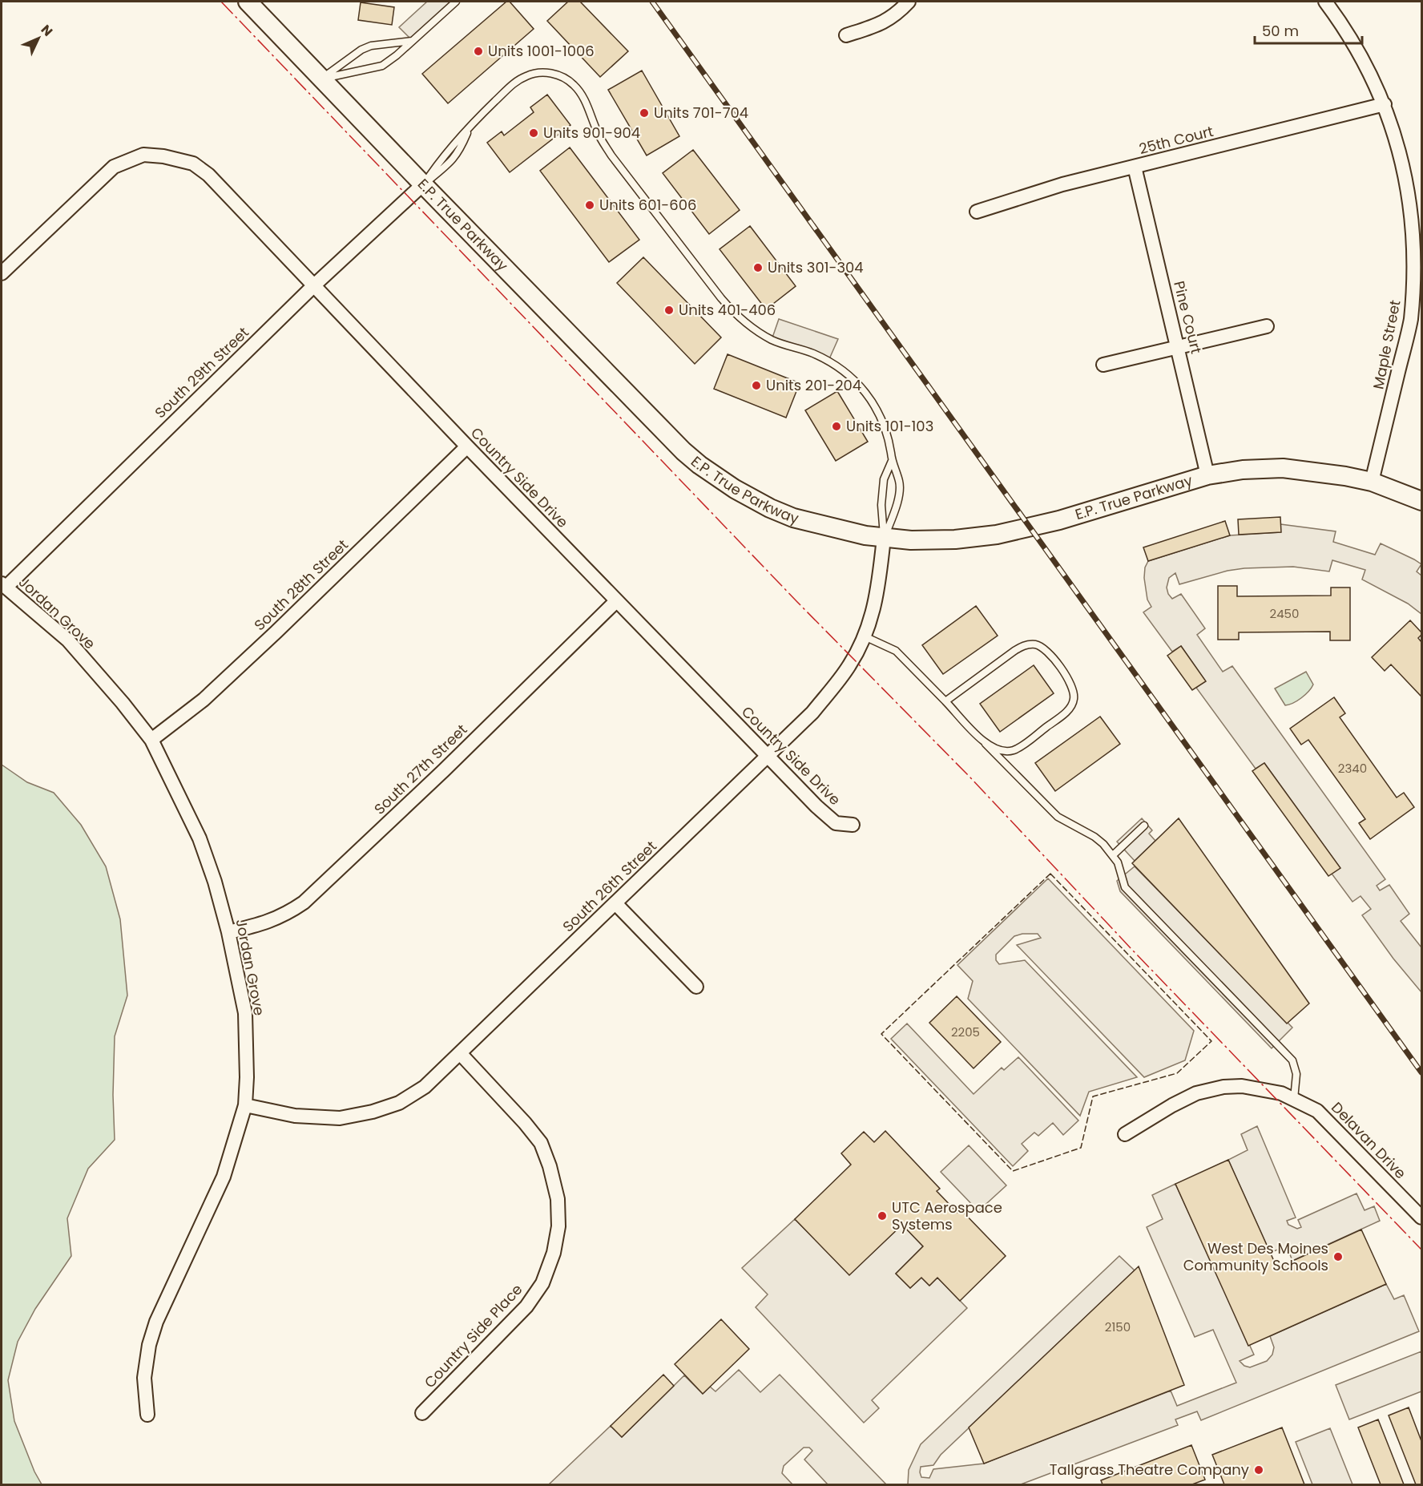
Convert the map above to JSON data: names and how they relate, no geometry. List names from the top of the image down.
{
  "streets": {
    "main road": ["E.P. True Parkway"],
    "street": [
      "25th Court",
      "Pine Court",
      "Maple Street",
      "South 29th Street",
      "Country Side Drive",
      "South 28th Street",
      "Jordan Grove",
      "South 27th Street",
      "South 26th Street",
      "Delavan Drive",
      "Country Side Place"
    ]
  },
  "crossings": [
    ["25th Court", "Pine Court"],
    ["25th Court", "Maple Street"],
    ["E.P. True Parkway", "Pine Court"],
    ["E.P. True Parkway", "Maple Street"],
    ["E.P. True Parkway", "South 29th Street"],
    ["E.P. True Parkway", "South 26th Street"],
    ["South 29th Street", "Country Side Drive"],
    ["South 29th Street", "Jordan Grove"],
    ["Country Side Drive", "South 28th Street"],
    ["Country Side Drive", "South 27th Street"],
    ["Country Side Drive", "South 26th Street"],
    ["South 28th Street", "Jordan Grove"],
    ["Jordan Grove", "South 27th Street"],
    ["Jordan Grove", "South 26th Street"],
    ["South 26th Street", "Country Side Place"]
  ],
  "places": [
    "Units 1001-1006",
    "Units 701-704",
    "Units 901-904",
    "Units 601-606",
    "Units 301-304",
    "Units 401-406",
    "Units 201-204",
    "Units 101-103",
    "UTC Aerospace Systems",
    "West Des Moines Community Schools",
    "Tallgrass Theatre Company"
  ],
  "house_numbers": [
    "2450",
    "2340",
    "2205",
    "2150"
  ],
  "scale_bar": "50 m",
  "north": "top right"
}
